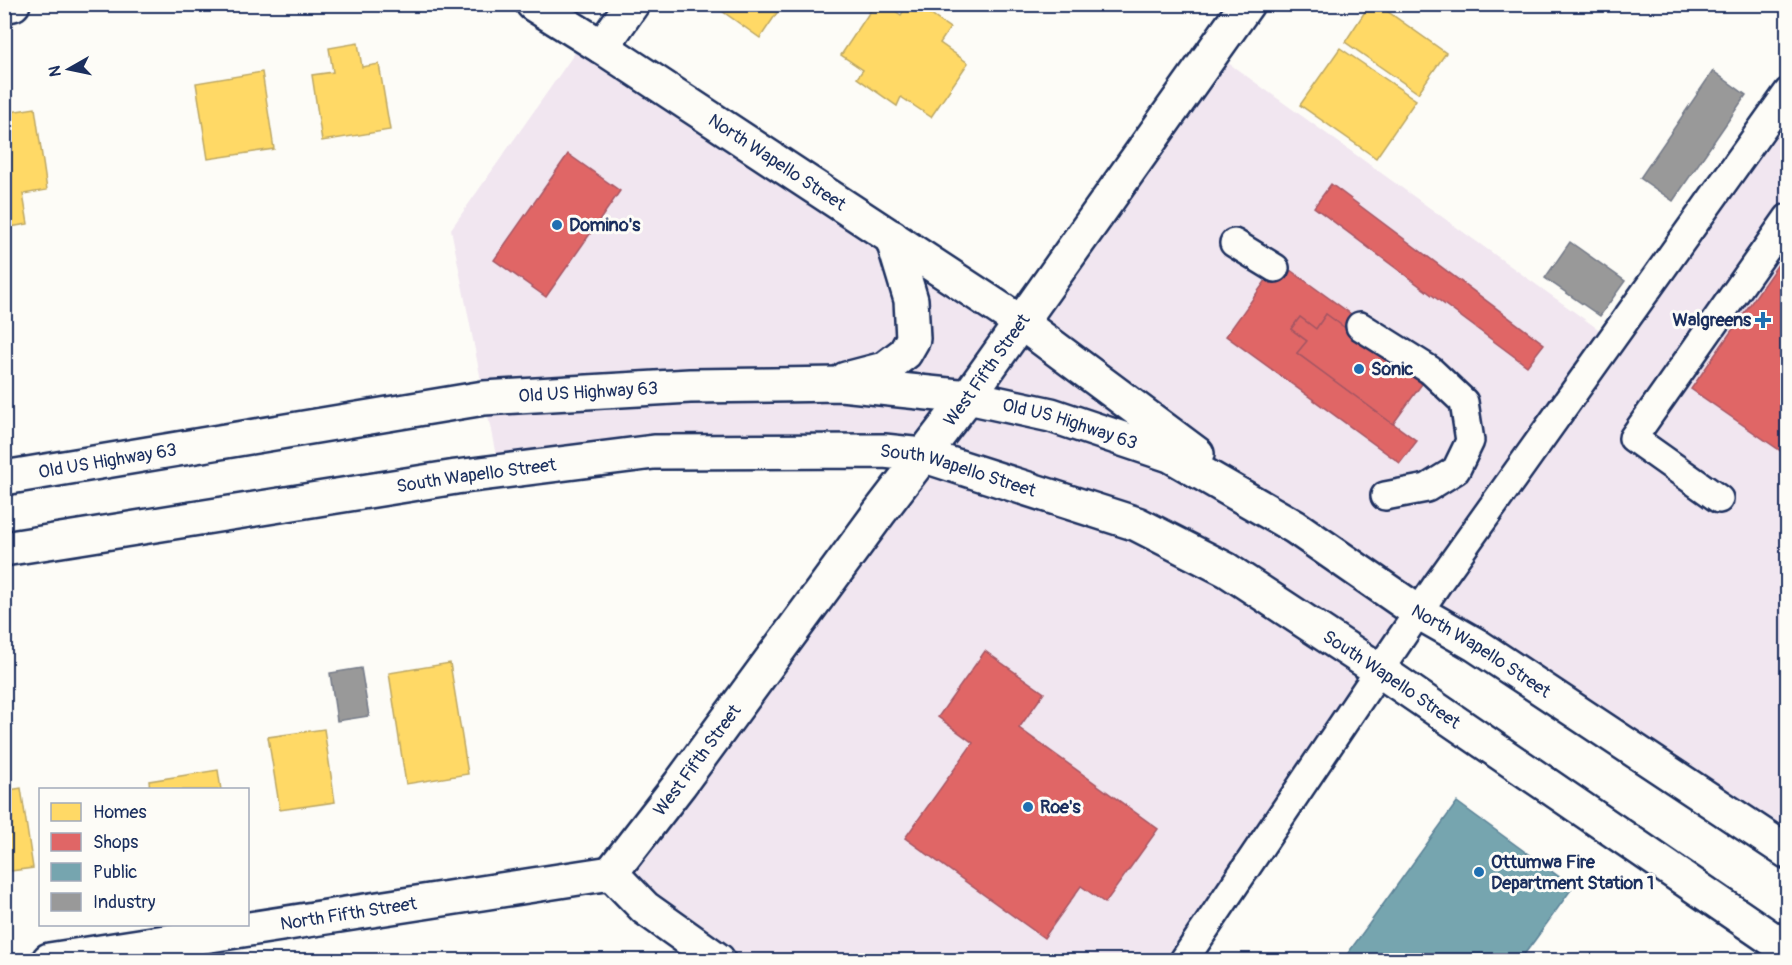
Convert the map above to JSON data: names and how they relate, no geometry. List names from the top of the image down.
{
  "streets": {
    "main road": [
      "North Wapello Street",
      "West Fifth Street",
      "Old US Highway 63",
      "South Wapello Street",
      "North Fifth Street"
    ]
  },
  "crossings": [
    ["North Wapello Street", "West Fifth Street"],
    ["North Wapello Street", "Old US Highway 63"],
    ["West Fifth Street", "Old US Highway 63"],
    ["West Fifth Street", "South Wapello Street"],
    ["West Fifth Street", "North Fifth Street"]
  ],
  "places": {
    "other": [
      "Domino's",
      "Sonic",
      "Roe's",
      "Ottumwa Fire Department Station 1"
    ],
    "health": ["Walgreens"]
  },
  "legend": [
    "Homes",
    "Shops",
    "Public",
    "Industry"
  ],
  "north": "left"
}
